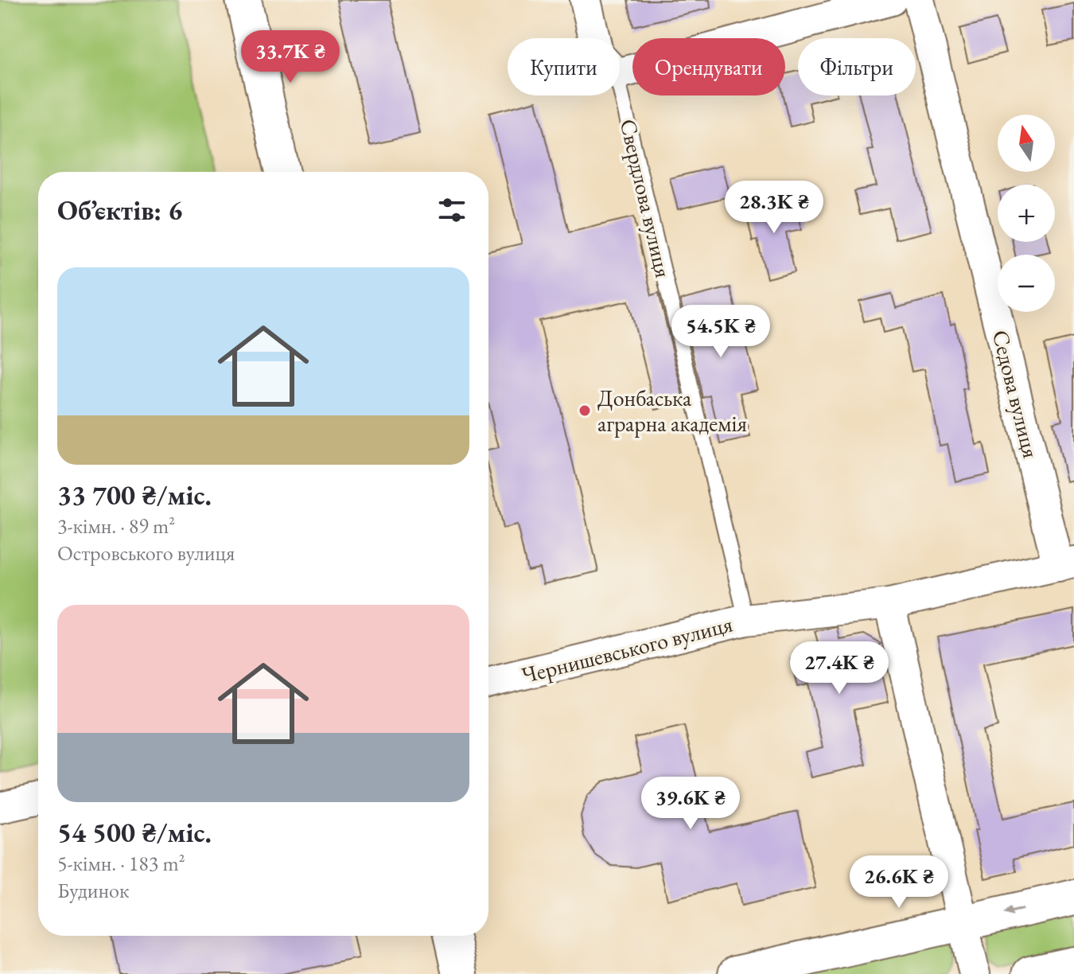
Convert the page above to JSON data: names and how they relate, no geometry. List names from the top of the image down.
{
  "streets": {
    "street": ["Свердлова вулиця", "Седова вулиця", "Чернишевського вулиця"]
  },
  "crossings": [
    ["Свердлова вулиця", "Чернишевського вулиця"],
    ["Седова вулиця", "Чернишевського вулиця"]
  ],
  "places": ["Донбаська аграрна академія"],
  "north": "top",
  "page": {
    "price": [
      "33.7K ₴",
      "28.3K ₴",
      "54.5K ₴",
      "27.4K ₴",
      "39.6K ₴",
      "26.6K ₴"
    ],
    "chip": ["Купити", "Орендувати", "Фільтри"],
    "map_buttons": ["+", "−"],
    "heading": "Об’єктів: 6",
    "list": [
      {
        "name": "33 700 ₴/міс.",
        "note": "3-кімн. · 89 m² · Островського вулиця"
      },
      {
        "name": "54 500 ₴/міс.",
        "note": "5-кімн. · 183 m² · Будинок"
      }
    ]
  }
}
